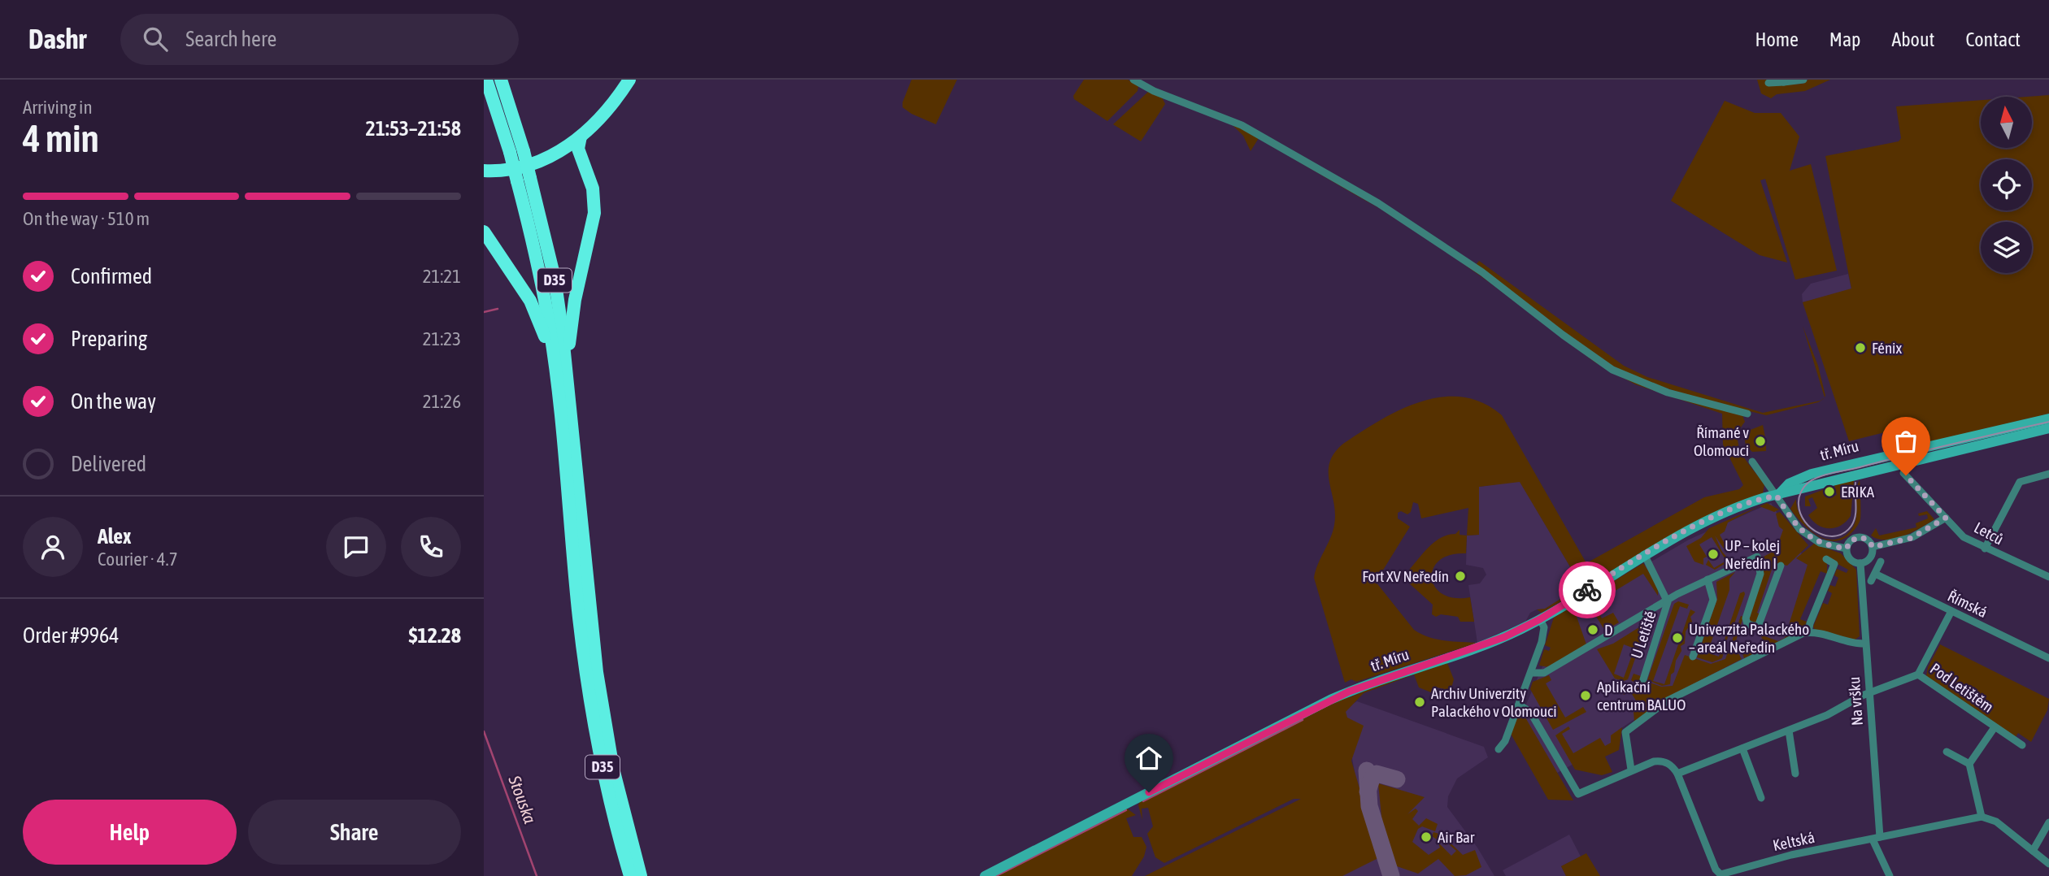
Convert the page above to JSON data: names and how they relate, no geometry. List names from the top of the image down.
{
  "streets": {
    "highway": ["D35"],
    "main road": ["tř. Míru"],
    "street": [
      "Letců",
      "Římská",
      "U Letiště",
      "Pod Letištěm",
      "Na vršku",
      "Keltská"
    ]
  },
  "crossings": [
    ["tř. Míru", "U Letiště"],
    ["Pod Letištěm", "Na vršku"],
    ["Pod Letištěm", "Keltská"],
    ["Na vršku", "Keltská"]
  ],
  "water": ["Stouska"],
  "places": [
    "Fénix",
    "Římané v Olomouci",
    "ERIKA",
    "UP – kolej Neředín I",
    "Fort XV Neředín",
    "D",
    "Univerzita Palackého – areál Neředín",
    "Aplikační centrum BALUO",
    "Archiv Univerzity Palackého v Olomouci",
    "Air Bar"
  ],
  "north": "top",
  "page": {
    "header": "Dashr",
    "search": "Search here",
    "nav": [
      "Home",
      "Map",
      "About",
      "Contact"
    ],
    "heading": ["4 min", "Arriving in", "21:53–21:58"],
    "panel": [
      "Alex",
      "Courier · 4.7",
      "Order #9964",
      "$12.28"
    ],
    "bar": "On the way · 510 m",
    "list": [
      ["Confirmed", "21:21"],
      ["Preparing", "21:23"],
      ["On the way", "21:26"],
      "Delivered"
    ],
    "buttons": ["Help", "Share"]
  }
}
